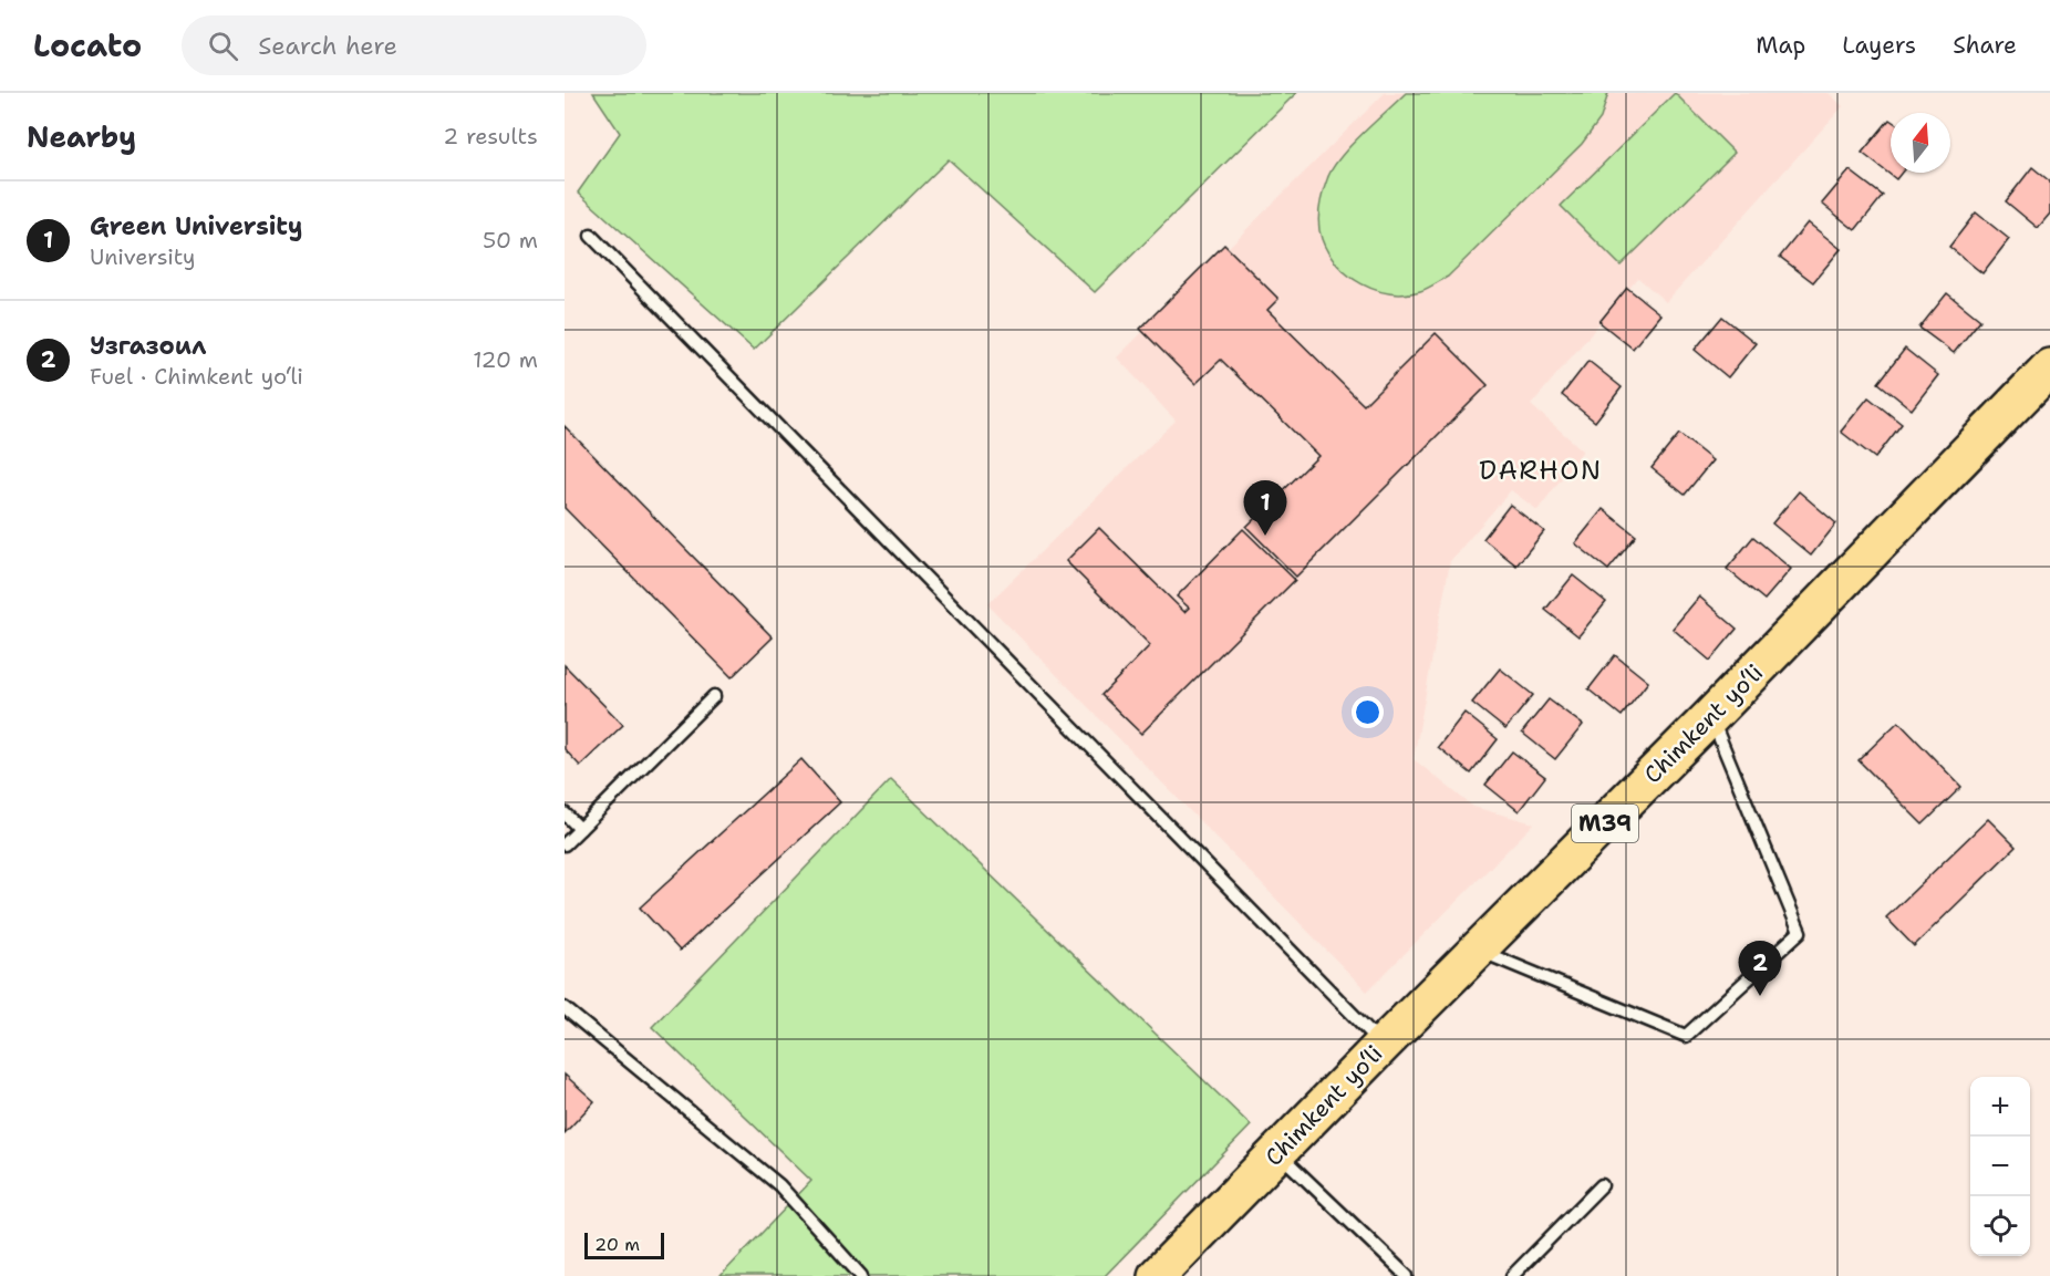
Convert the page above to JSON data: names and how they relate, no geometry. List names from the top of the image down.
{
  "streets": {
    "highway": ["Chimkent yo‘li", "M39"]
  },
  "districts": ["DARHON"],
  "scale_bar": "20 m",
  "north": "top",
  "page": {
    "header": "Locato",
    "search": "Search here",
    "nav": ["Map", "Layers", "Share"],
    "heading": ["Nearby", "2 results"],
    "list": [
      {
        "mark": "1",
        "name": "Green University",
        "note": "University",
        "value": "50 m"
      },
      {
        "mark": "2",
        "name": "Узгазоил",
        "note": "Fuel · Chimkent yo‘li",
        "value": "120 m"
      }
    ],
    "pins": ["1", "2"],
    "map_buttons": ["+", "−"],
    "scale": "20 m"
  }
}
